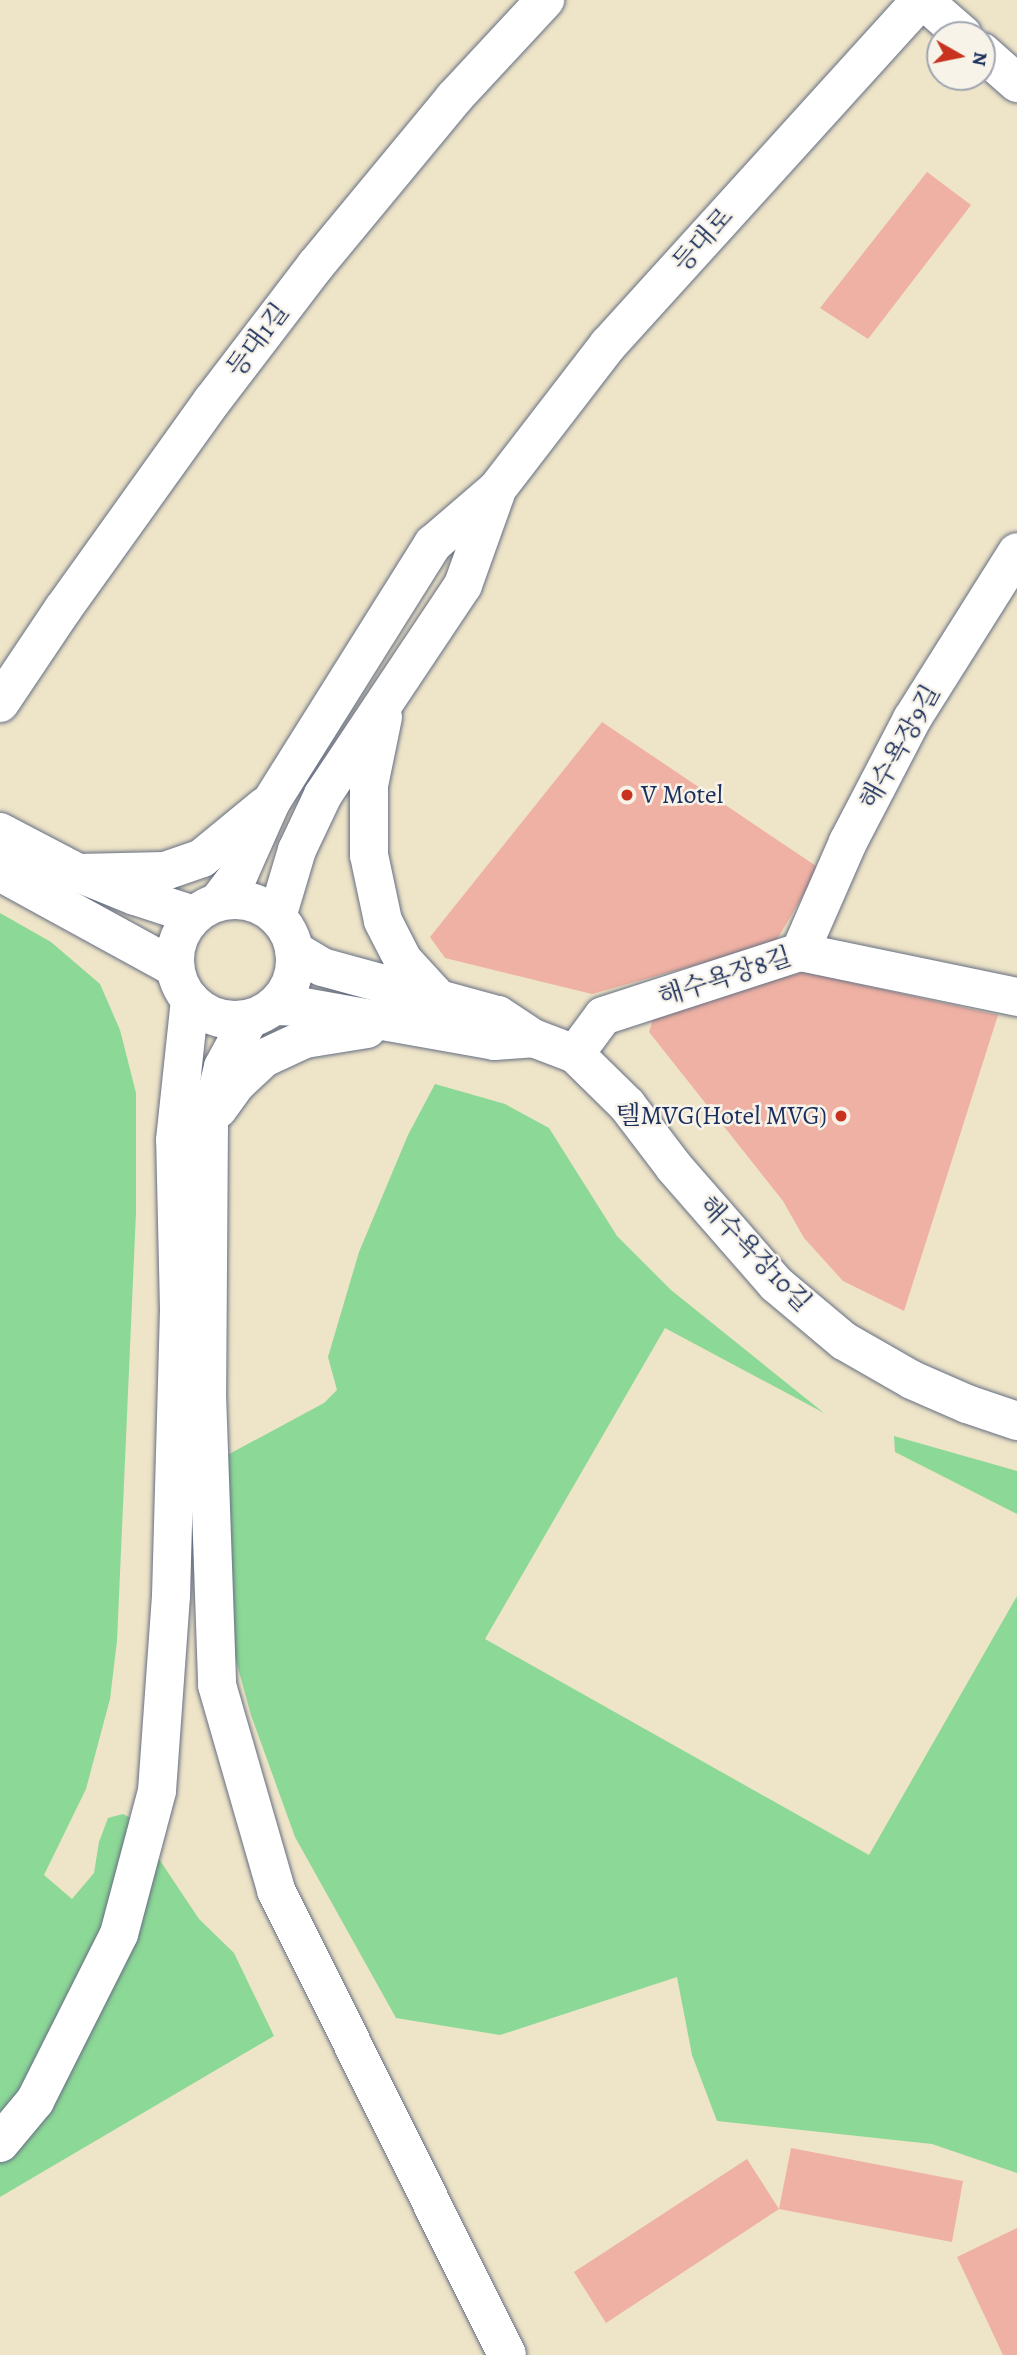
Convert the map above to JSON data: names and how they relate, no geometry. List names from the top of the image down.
{
  "streets": {
    "street": [
      "등대로",
      "등대1길",
      "해수욕장9길",
      "해수욕장8길",
      "해수욕장10길"
    ]
  },
  "crossings": [
    ["해수욕장9길", "해수욕장8길"],
    ["해수욕장8길", "해수욕장10길"]
  ],
  "places": ["V Motel", "텔MVG(Hotel MVG)"],
  "north": "right"
}
